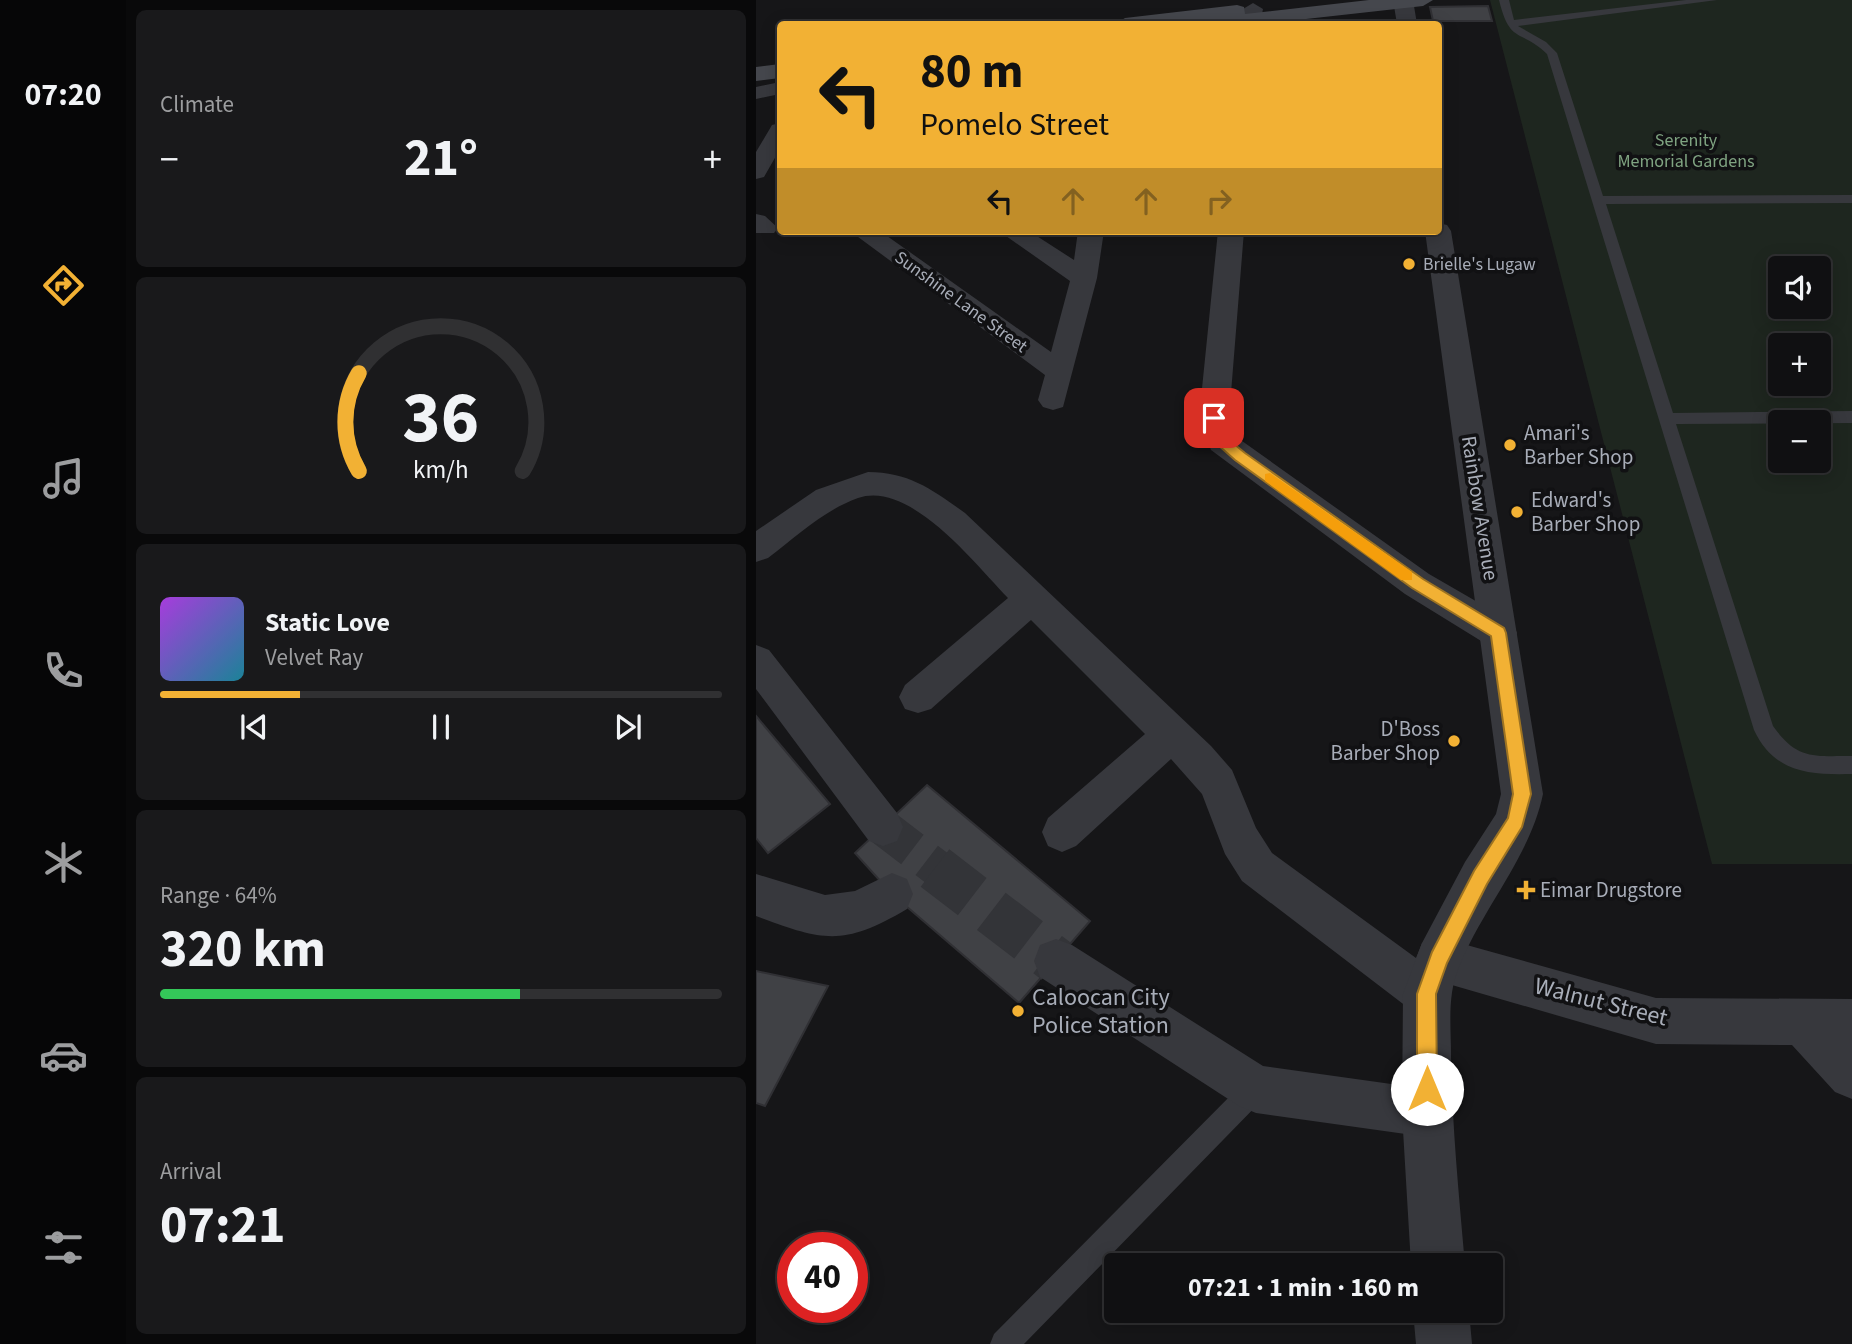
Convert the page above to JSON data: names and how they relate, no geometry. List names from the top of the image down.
{
  "streets": {
    "street": ["Sunshine Lane Street", "Rainbow Avenue", "Walnut Street"]
  },
  "crossings": [
    ["Rainbow Avenue", "Walnut Street"]
  ],
  "parks": ["Serenity Memorial Gardens"],
  "places": {
    "other": [
      "Brielle's Lugaw",
      "Amari's Barber Shop",
      "Edward's Barber Shop",
      "D'Boss Barber Shop",
      "Caloocan City Police Station"
    ],
    "health": ["Eimar Drugstore"]
  },
  "page": {
    "tabs": "07:20",
    "tile": [
      "Climate",
      ["Range · 64%", "320 km"],
      ["Arrival", "07:21"]
    ],
    "turn": ["80 m", "Pomelo Street"],
    "heat": ["−", "21°", "+"],
    "map_buttons": ["+", "−"],
    "song": ["Static Love", "Velvet Ray"],
    "limit": "40",
    "trip": "07:21 · 1 min · 160 m",
    "gauge": ["36", "km/h"]
  }
}
